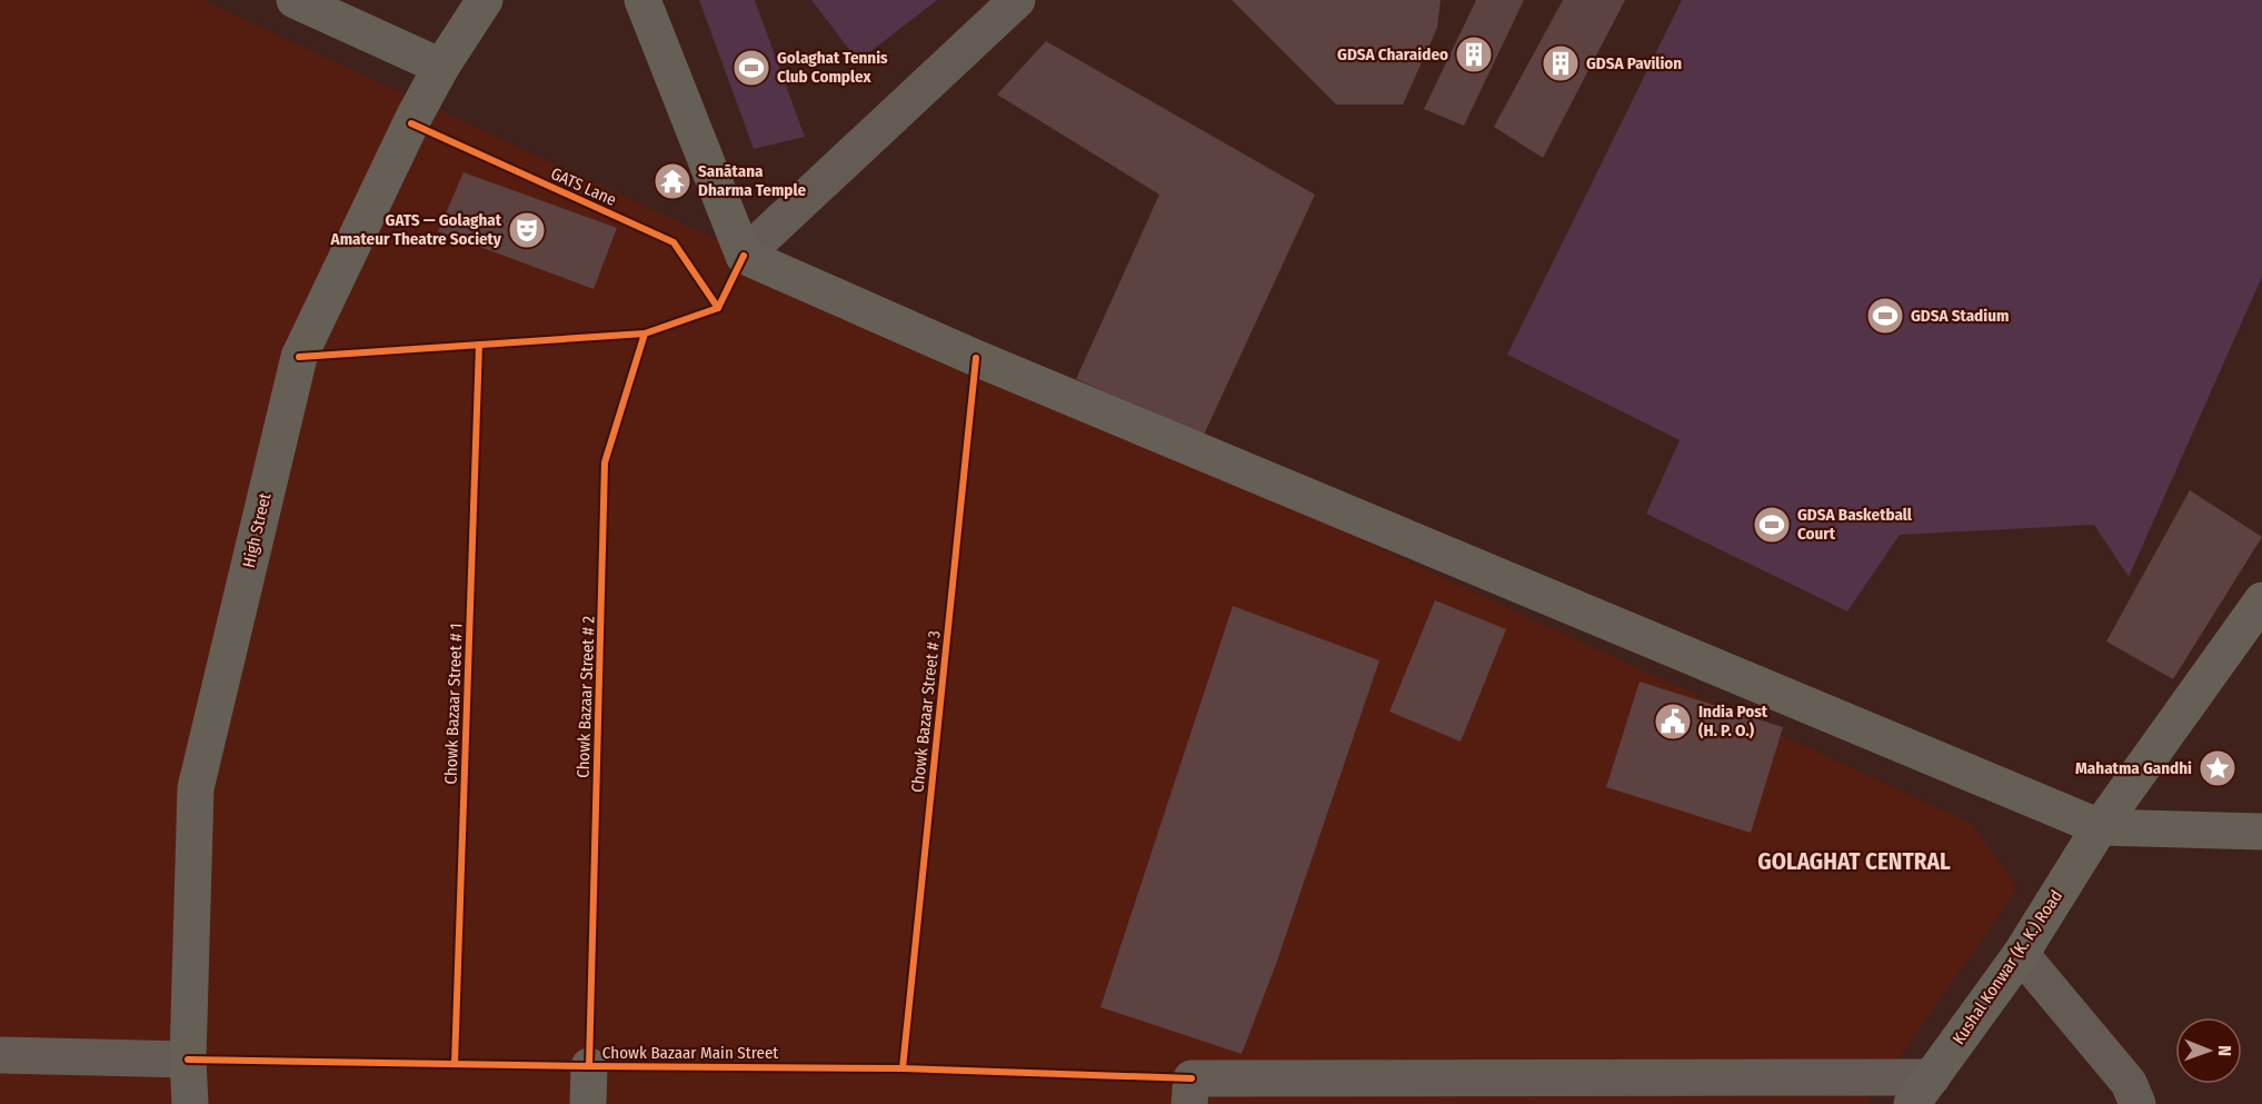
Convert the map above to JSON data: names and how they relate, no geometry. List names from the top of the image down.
{
  "streets": {
    "main road": ["High Street", "Kushal Konwar (K. K.) Road"],
    "cycle path": [
      "GATS Lane",
      "Chowk Bazaar Street # 2",
      "Chowk Bazaar Street # 1",
      "Chowk Bazaar Street # 3",
      "Chowk Bazaar Main Street"
    ]
  },
  "districts": ["GOLAGHAT CENTRAL"],
  "places": {
    "building": ["GDSA Charaideo", "GDSA Pavilion"],
    "sports": ["Golaghat Tennis Club Complex", "GDSA Stadium", "GDSA Basketball Court"],
    "temple": ["Sanātana Dharma Temple"],
    "theatre": ["GATS — Golaghat Amateur Theatre Society"],
    "public building": ["India Post (H. P. O.)"],
    "place": ["Mahatma Gandhi"]
  },
  "north": "right"
}
